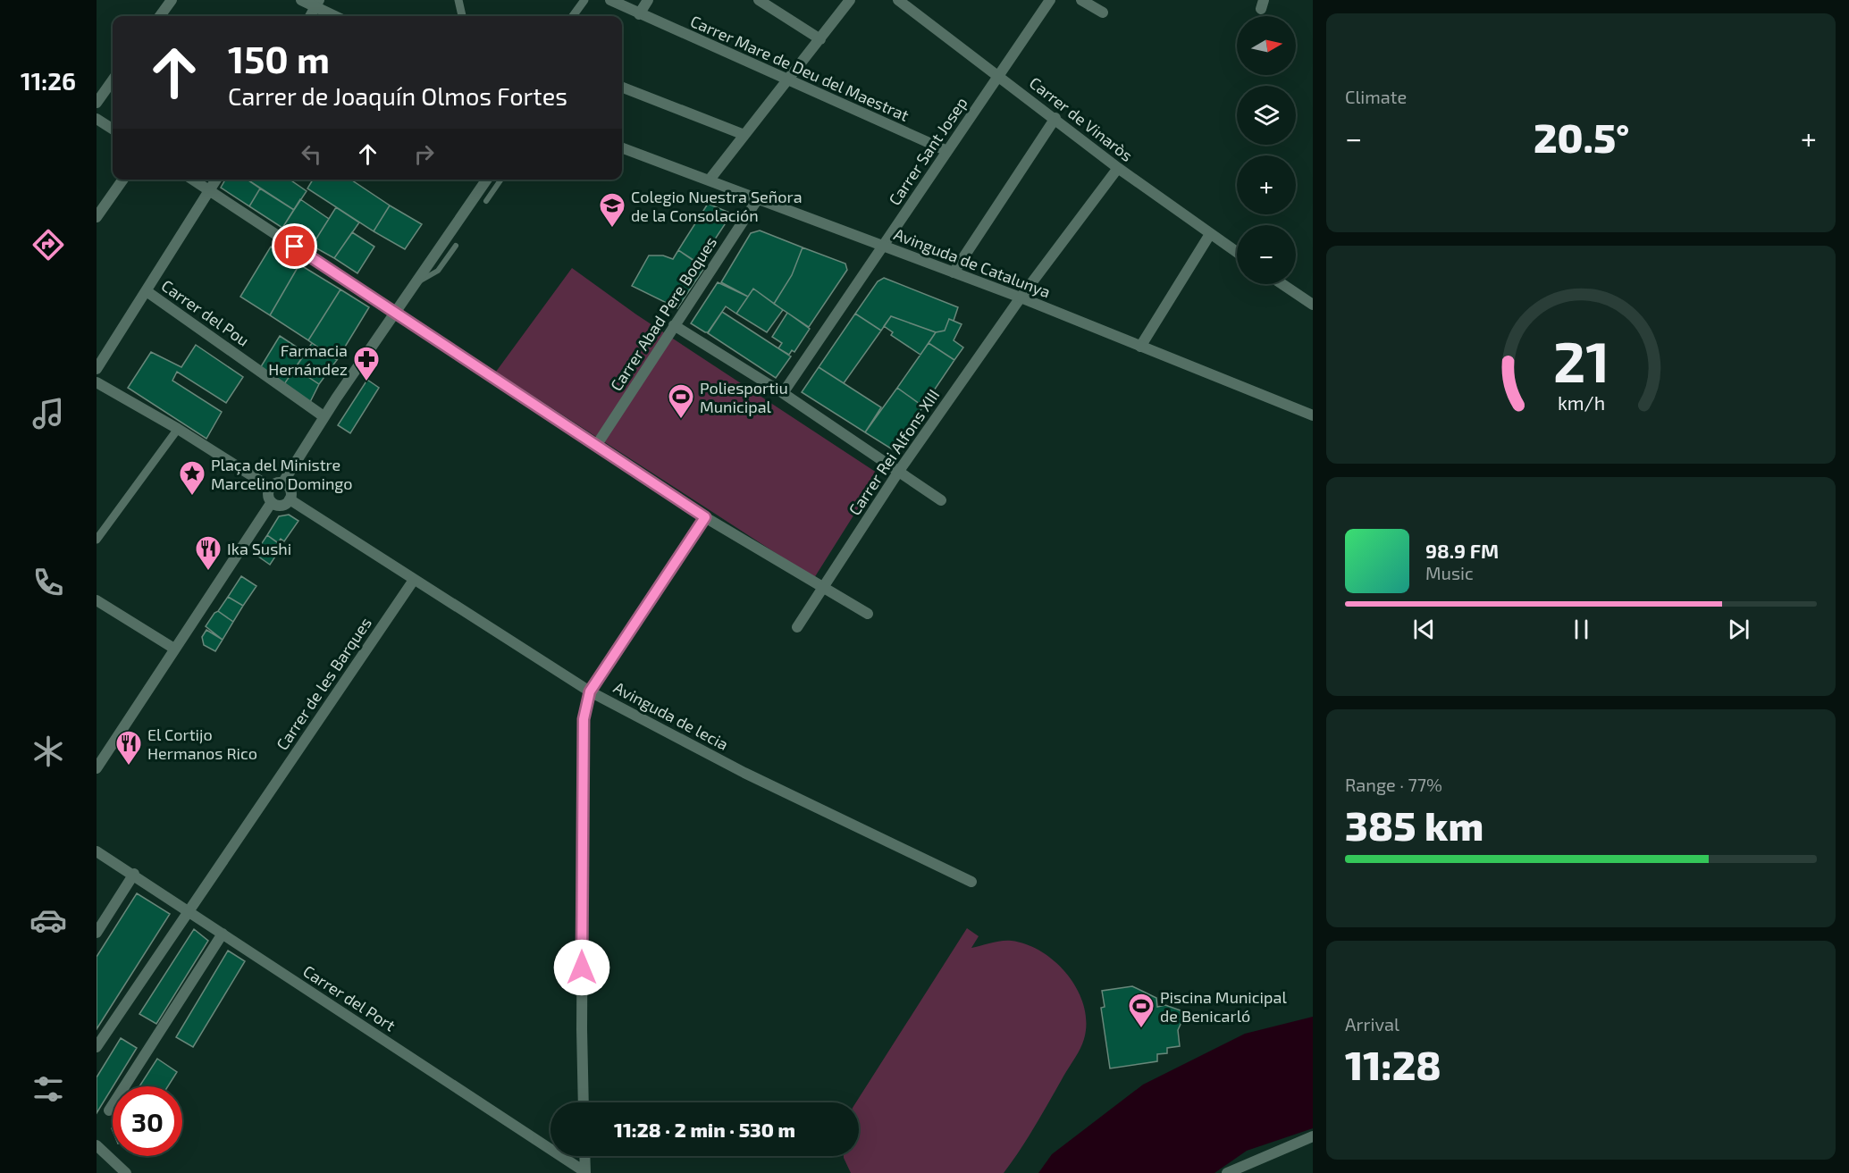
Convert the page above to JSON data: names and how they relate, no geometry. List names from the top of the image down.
{
  "streets": {
    "street": [
      "Carrer Mare de Deu del Maestrat",
      "Carrer de Vinaròs",
      "Carrer Sant Josep",
      "Avinguda de Catalunya",
      "Carrer del Pou",
      "Carrer Abad Pere Boques",
      "Carrer Rei Alfons XIII",
      "Carrer de les Barques",
      "Avinguda de lecia",
      "Carrer del Port"
    ]
  },
  "crossings": [
    ["Carrer Mare de Deu del Maestrat", "Carrer Sant Josep"],
    ["Carrer de Vinaròs", "Carrer Sant Josep"],
    ["Carrer de Vinaròs", "Carrer Rei Alfons XIII"],
    ["Carrer Sant Josep", "Avinguda de Catalunya"],
    ["Avinguda de Catalunya", "Carrer Abad Pere Boques"],
    ["Avinguda de Catalunya", "Carrer Rei Alfons XIII"],
    ["Carrer de les Barques", "Avinguda de lecia"],
    ["Carrer de les Barques", "Carrer del Port"]
  ],
  "places": {
    "school or university": ["Colegio Nuestra Señora de la Consolación"],
    "pharmacy": ["Farmacia Hernández"],
    "sports": ["Poliesportiu Municipal", "Piscina Municipal de Benicarló"],
    "place": ["Plaça del Ministre Marcelino Domingo"],
    "restaurant": ["Ika Sushi", "El Cortijo Hermanos Rico"]
  },
  "north": "right",
  "page": {
    "tabs": "11:26",
    "tile": [
      "Climate",
      ["Range · 77%", "385 km"],
      ["Arrival", "11:28"]
    ],
    "map_buttons": ["+", "−"],
    "turn": ["150 m", "Carrer de Joaquín Olmos Fortes"],
    "heat": ["−", "20.5°", "+"],
    "song": ["98.9 FM", "Music"],
    "limit": "30",
    "trip": "11:28 · 2 min · 530 m",
    "gauge": ["21", "km/h"]
  }
}
